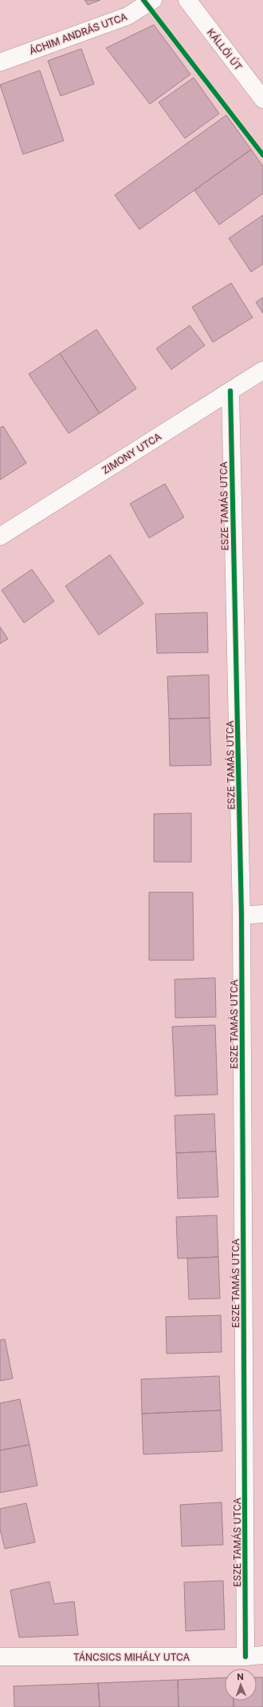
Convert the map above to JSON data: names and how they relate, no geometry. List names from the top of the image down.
{
  "streets": {
    "street": [
      "ÁCHIM ANDRÁS UTCA",
      "KÁLLÓI ÚT",
      "ZIMONY UTCA",
      "ESZE TAMÁS UTCA",
      "TÁNCSICS MIHÁLY UTCA"
    ]
  },
  "crossings": [
    ["ZIMONY UTCA", "ESZE TAMÁS UTCA"],
    ["ESZE TAMÁS UTCA", "TÁNCSICS MIHÁLY UTCA"]
  ],
  "north": "top"
}
